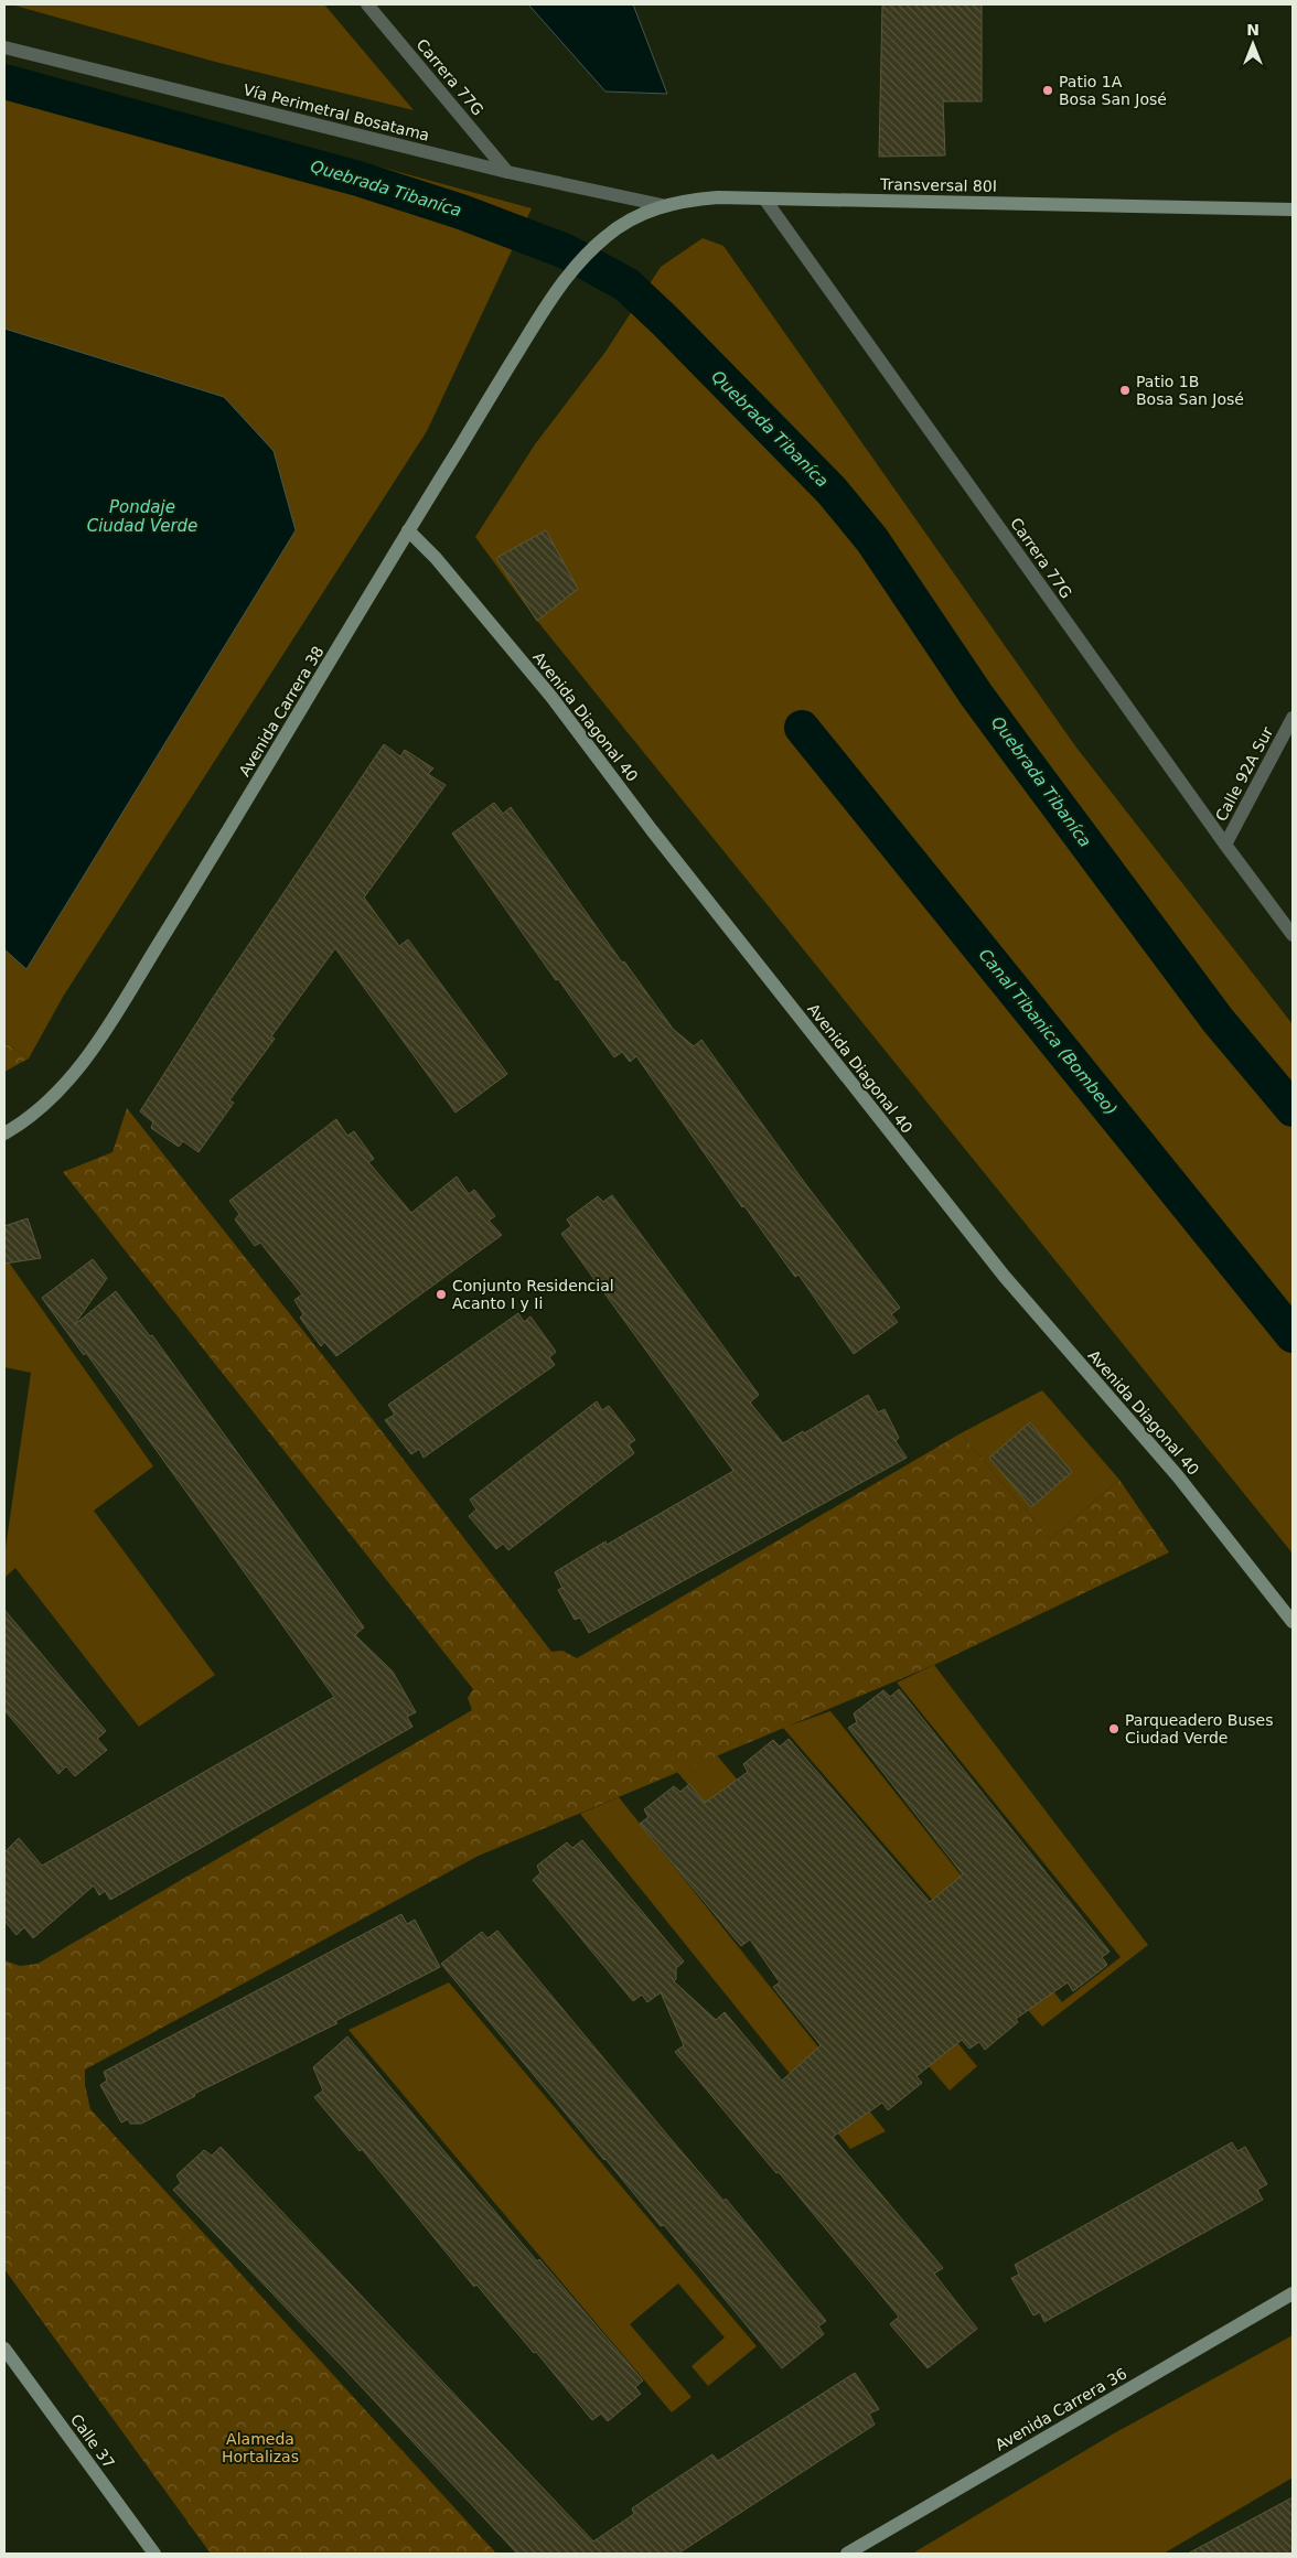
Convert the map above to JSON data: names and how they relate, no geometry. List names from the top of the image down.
{
  "streets": {
    "main road": [
      "Transversal 80I",
      "Avenida Carrera 38",
      "Avenida Diagonal 40",
      "Avenida Carrera 36",
      "Calle 37"
    ],
    "street": ["Carrera 77G", "Vía Perimetral Bosatama", "Calle 92A Sur"]
  },
  "crossings": [
    ["Carrera 77G", "Vía Perimetral Bosatama"],
    ["Carrera 77G", "Transversal 80I"],
    ["Carrera 77G", "Calle 92A Sur"],
    ["Vía Perimetral Bosatama", "Transversal 80I"],
    ["Transversal 80I", "Avenida Carrera 38"],
    ["Avenida Carrera 38", "Avenida Diagonal 40"]
  ],
  "water": ["Quebrada Tibaníca", "Pondaje Ciudad Verde", "Canal Tibanica (Bombeo)"],
  "parks": ["Alameda Hortalizas"],
  "places": [
    "Patio 1A Bosa San José",
    "Patio 1B Bosa San José",
    "Conjunto Residencial Acanto I y Ii",
    "Parqueadero Buses Ciudad Verde"
  ],
  "north": "top"
}
